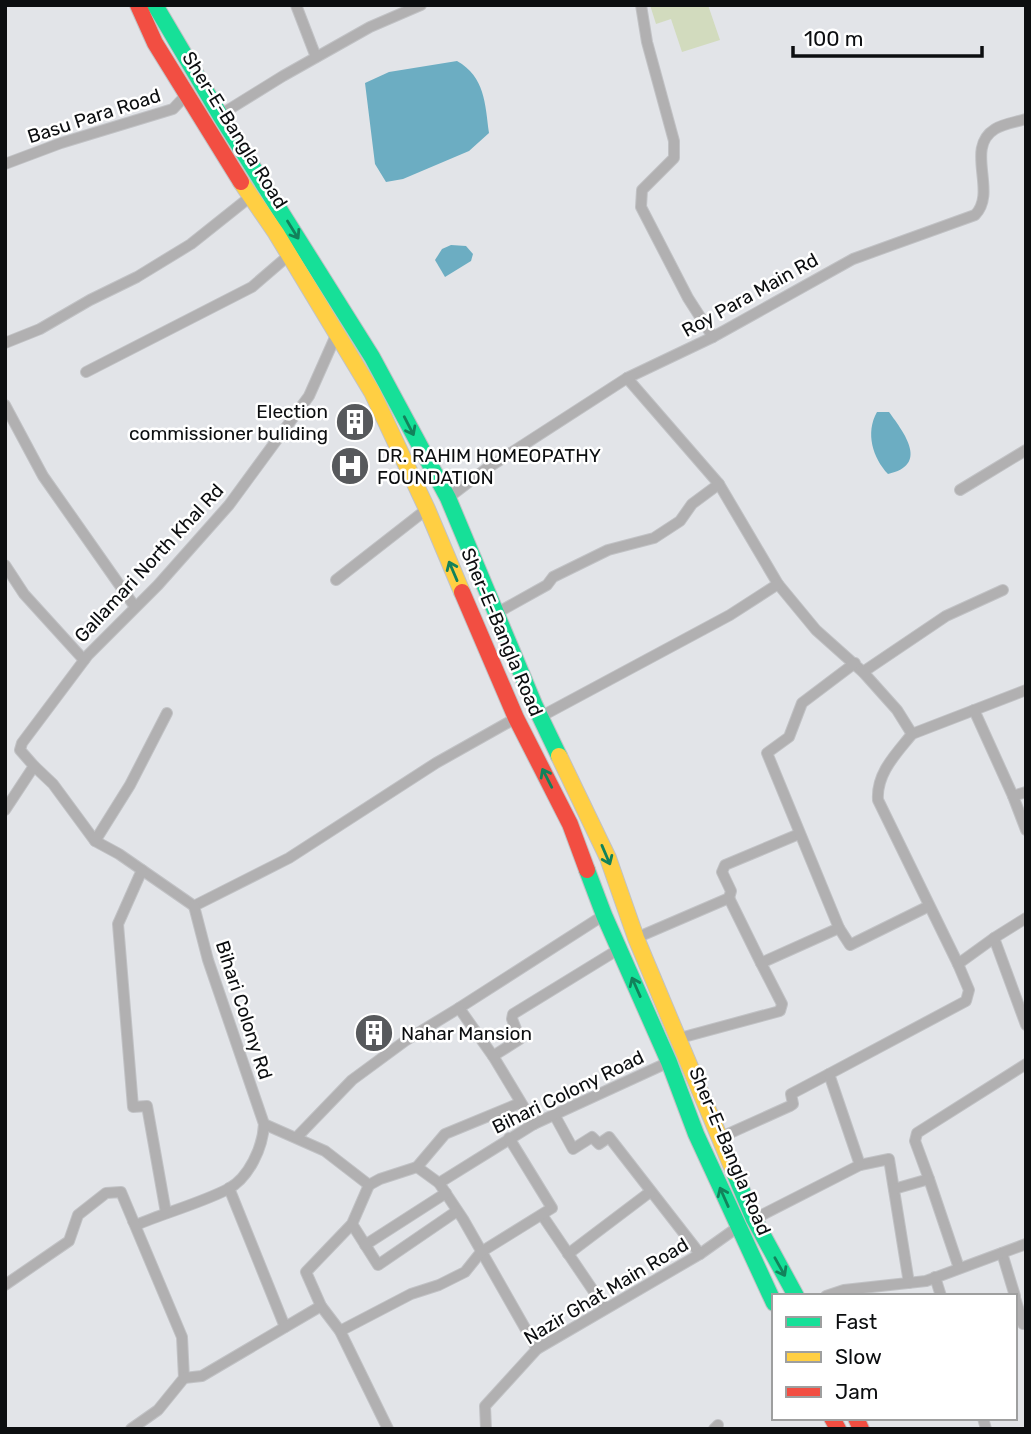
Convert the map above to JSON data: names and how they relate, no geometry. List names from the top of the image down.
{
  "streets": {
    "highway": ["Sher-E-Bangla Road"],
    "street": [
      "Basu Para Road",
      "Roy Para Main Rd",
      "Gallamari North Khal Rd",
      "Bihari Colony Rd",
      "Bihari Colony Road",
      "Nazir Ghat Main Road"
    ]
  },
  "crossings": [
    ["Basu Para Road", "Sher-E-Bangla Road"],
    ["Sher-E-Bangla Road", "Roy Para Main Rd"],
    ["Sher-E-Bangla Road", "Gallamari North Khal Rd"],
    ["Sher-E-Bangla Road", "Bihari Colony Road"],
    ["Sher-E-Bangla Road", "Nazir Ghat Main Road"]
  ],
  "places": {
    "building": ["Election commissioner buliding", "Nahar Mansion"],
    "hospital": ["DR. RAHIM HOMEOPATHY FOUNDATION"]
  },
  "legend": ["Fast", "Slow", "Jam"],
  "scale_bar": "100 m"
}
